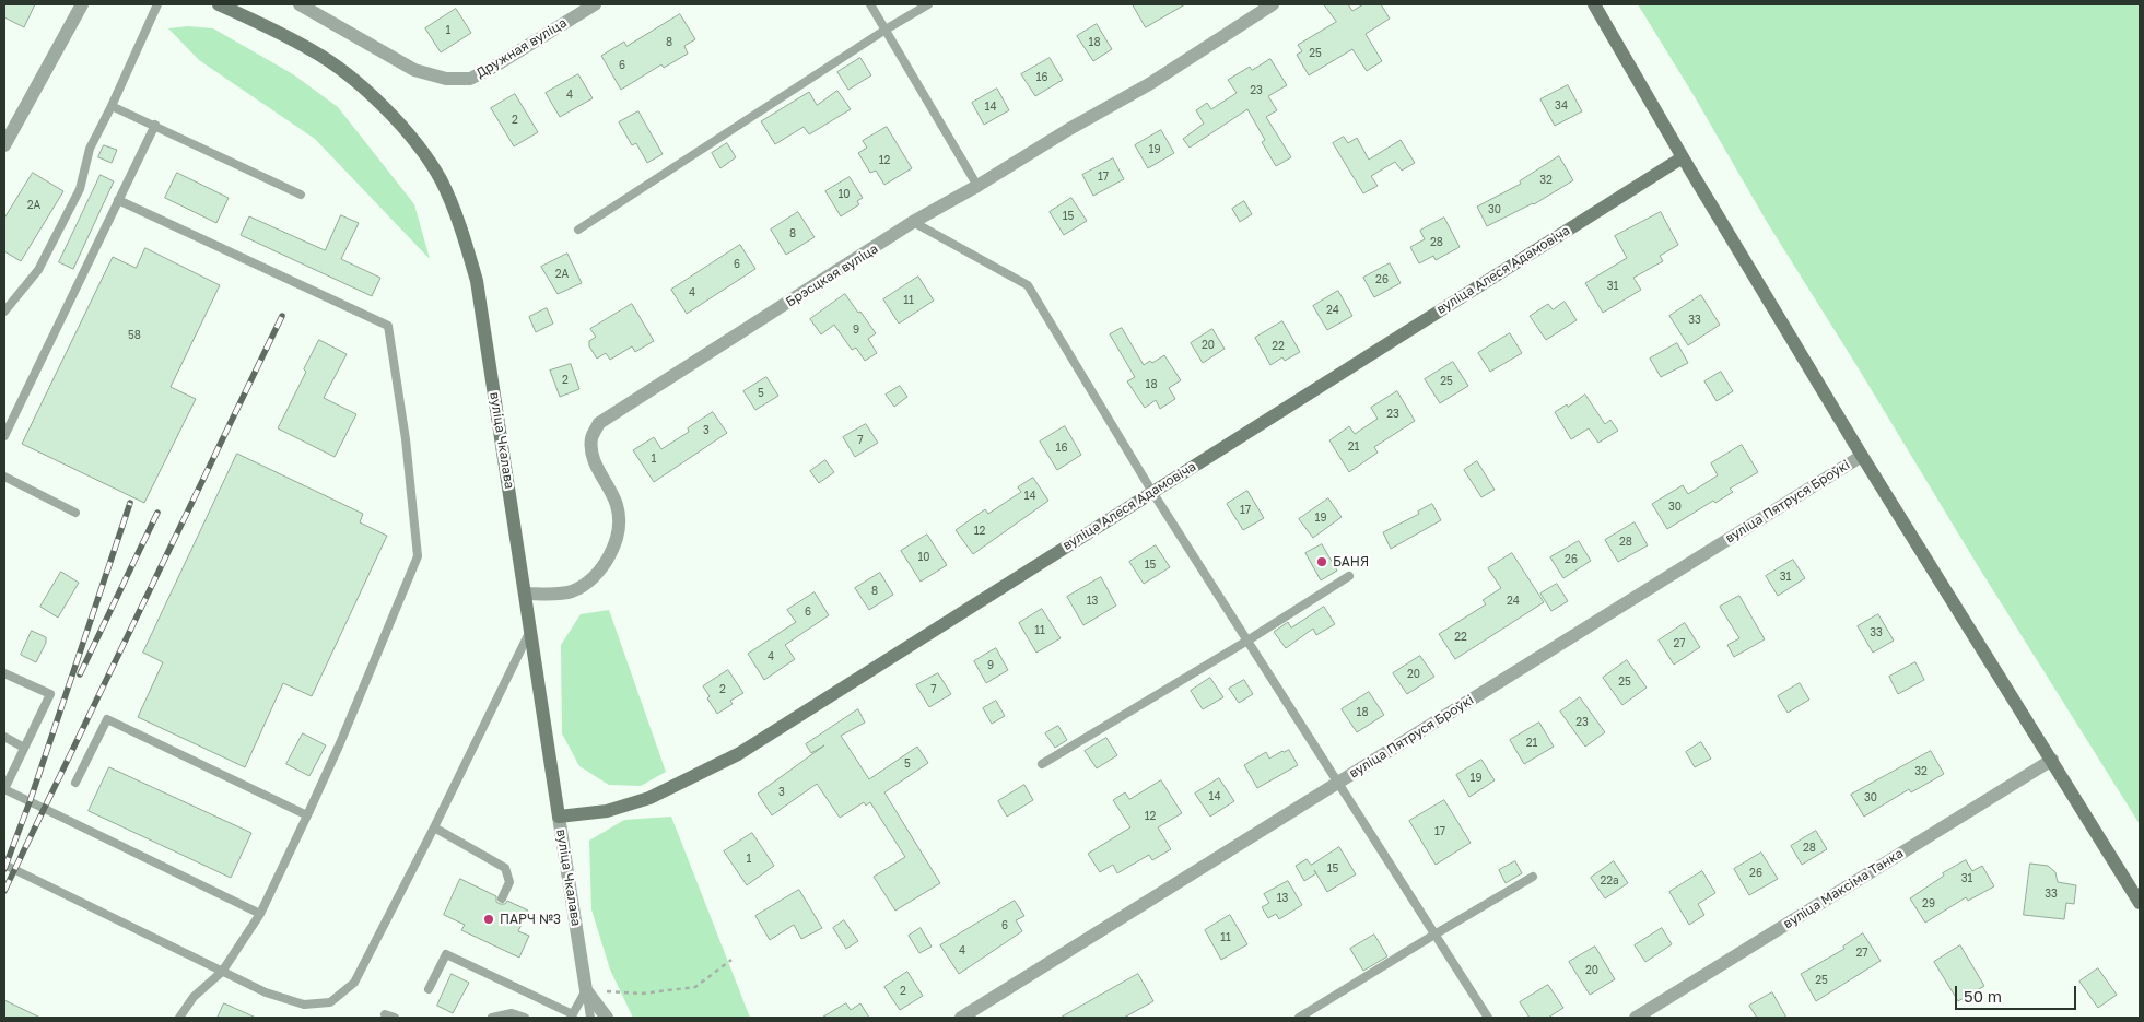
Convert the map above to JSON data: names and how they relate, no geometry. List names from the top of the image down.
{
  "streets": {
    "street": [
      "Дружная вуліца",
      "вуліца Алеся Адамовіча",
      "Брэсцкая вуліца",
      "вуліца Чкалава",
      "вуліца Пятруся Броўкі",
      "вуліца Максіма Танка"
    ]
  },
  "crossings": [
    ["вуліца Алеся Адамовіча", "вуліца Чкалава"],
    ["Брэсцкая вуліца", "вуліца Чкалава"]
  ],
  "places": ["БАНЯ", "ПАРЧ №3"],
  "house_numbers": [
    "1",
    "8",
    "18",
    "25",
    "6",
    "16",
    "23",
    "4",
    "34",
    "14",
    "2",
    "19",
    "12",
    "17",
    "32",
    "10",
    "2А",
    "30",
    "15",
    "8",
    "28",
    "6",
    "2А",
    "26",
    "31",
    "4",
    "11",
    "24",
    "33",
    "9",
    "58",
    "20",
    "22",
    "2",
    "25",
    "18",
    "5",
    "23",
    "3",
    "7",
    "21",
    "16",
    "1",
    "14",
    "30",
    "17",
    "19",
    "12",
    "28",
    "10",
    "26",
    "15",
    "31",
    "8",
    "13",
    "24",
    "6",
    "11",
    "33",
    "22",
    "27",
    "4",
    "9",
    "20",
    "25",
    "2",
    "7",
    "18",
    "23",
    "21",
    "5",
    "32",
    "19",
    "3",
    "14",
    "30",
    "12",
    "17",
    "28",
    "1",
    "15",
    "26",
    "31",
    "22а",
    "33",
    "13",
    "29",
    "6",
    "11",
    "4",
    "27",
    "20",
    "25",
    "2"
  ],
  "scale_bar": "50 m"
}
